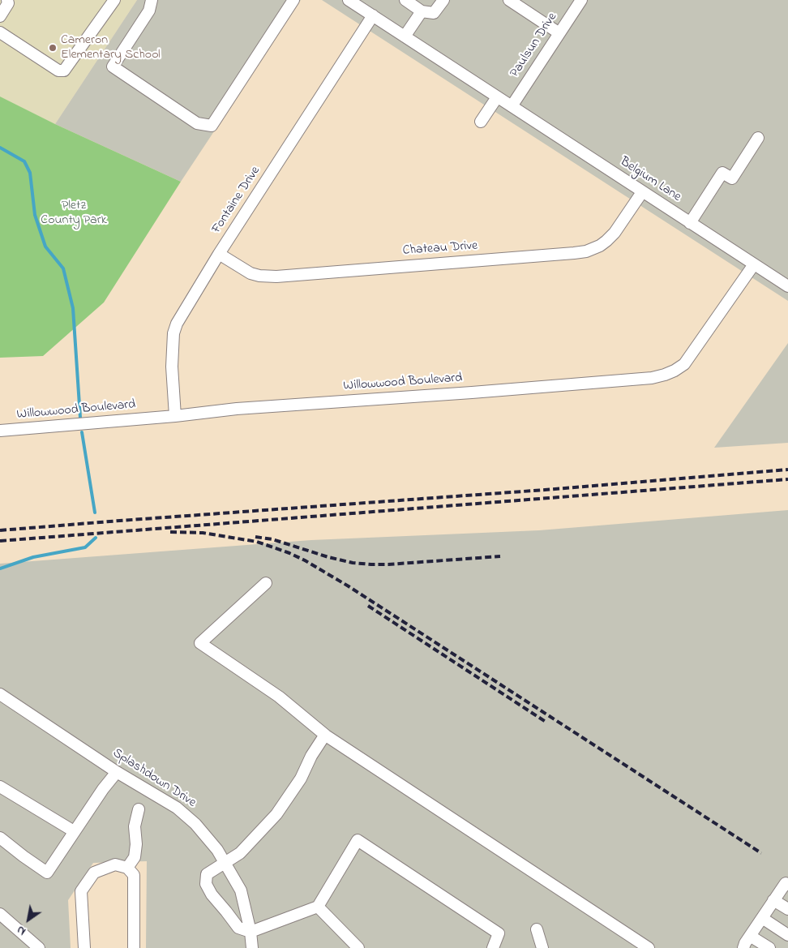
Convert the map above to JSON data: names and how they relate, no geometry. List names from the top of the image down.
{
  "streets": {
    "street": [
      "Paulsun Drive",
      "Belgium Lane",
      "Fontaine Drive",
      "Chateau Drive",
      "Willowwood Boulevard",
      "Splashdown Drive"
    ]
  },
  "crossings": [
    ["Paulsun Drive", "Belgium Lane"],
    ["Belgium Lane", "Fontaine Drive"],
    ["Belgium Lane", "Chateau Drive"],
    ["Belgium Lane", "Willowwood Boulevard"],
    ["Fontaine Drive", "Chateau Drive"],
    ["Fontaine Drive", "Willowwood Boulevard"]
  ],
  "parks": ["Pletz County Park"],
  "places": ["Cameron Elementary School"],
  "north": "bottom left"
}
